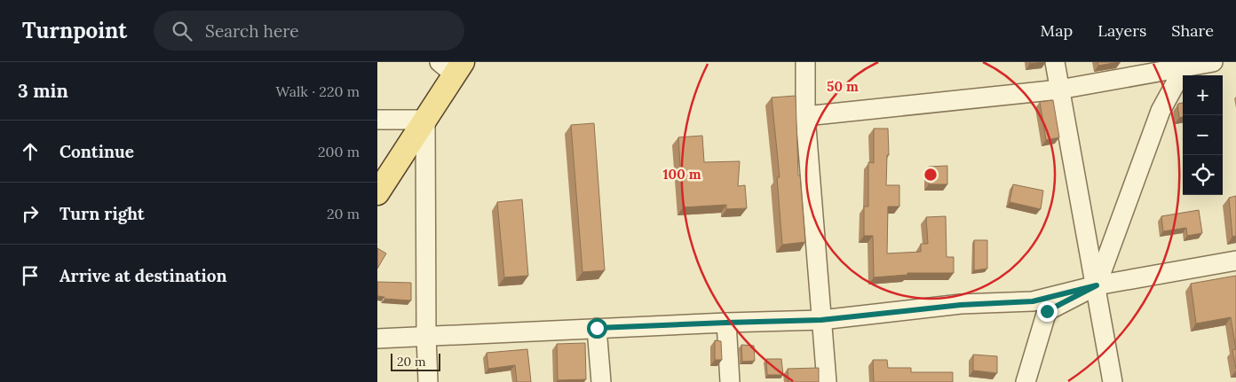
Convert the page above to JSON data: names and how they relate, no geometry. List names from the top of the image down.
{
  "scale_bar": "20 m",
  "page": {
    "header": "Turnpoint",
    "search": "Search here",
    "nav": ["Map", "Layers", "Share"],
    "heading": ["3 min", "Walk · 220 m"],
    "map_buttons": ["+", "−"],
    "list": [
      ["Continue", "200 m"],
      ["Turn right", "20 m"],
      "Arrive at destination"
    ],
    "scale": "20 m"
  },
  "rings": ["50 m", "100 m"]
}
